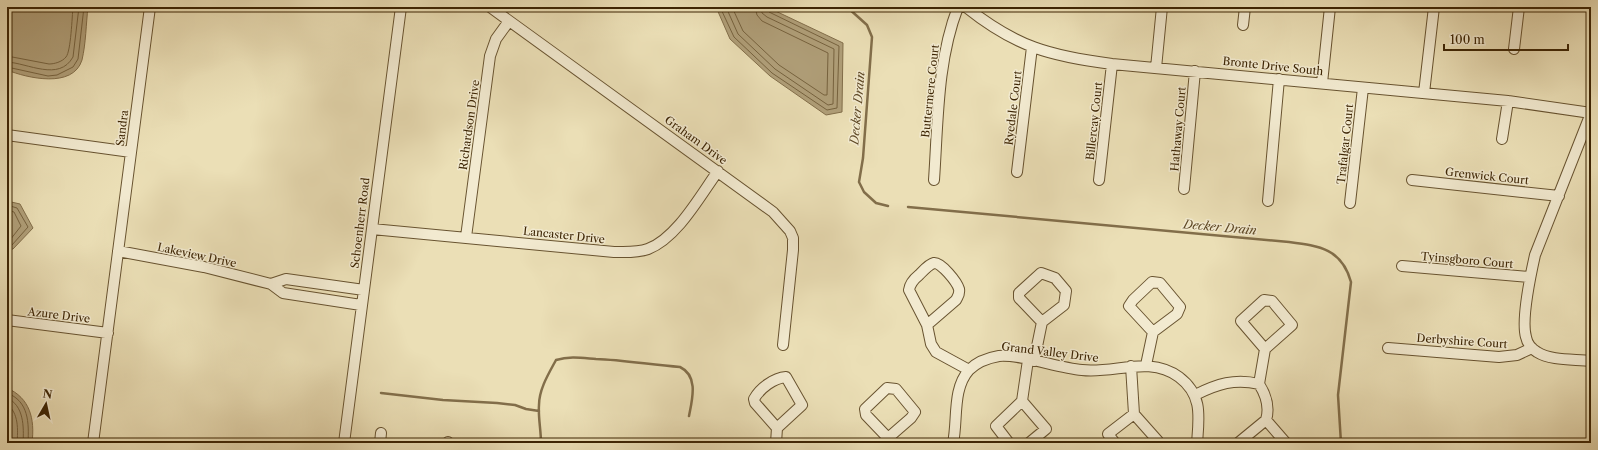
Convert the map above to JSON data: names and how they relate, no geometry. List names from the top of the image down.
{
  "streets": {
    "street": [
      "Bronte Drive South",
      "Buttermere Court",
      "Ryedale Court",
      "Billercay Court",
      "Richardson Drive",
      "Sandra",
      "Hathaway Court",
      "Graham Drive",
      "Trafalgar Court",
      "Grenwick Court",
      "Schoenherr Road",
      "Lancaster Drive",
      "Lakeview Drive",
      "Tyinsgboro Court",
      "Azure Drive",
      "Derbyshire Court",
      "Grand Valley Drive"
    ]
  },
  "crossings": [
    ["Bronte Drive South", "Ryedale Court"],
    ["Bronte Drive South", "Billercay Court"],
    ["Bronte Drive South", "Hathaway Court"],
    ["Bronte Drive South", "Trafalgar Court"],
    ["Bronte Drive South", "Grenwick Court"],
    ["Bronte Drive South", "Tyinsgboro Court"],
    ["Bronte Drive South", "Derbyshire Court"],
    ["Richardson Drive", "Graham Drive"],
    ["Richardson Drive", "Lancaster Drive"],
    ["Sandra", "Lakeview Drive"],
    ["Sandra", "Azure Drive"],
    ["Graham Drive", "Lancaster Drive"],
    ["Schoenherr Road", "Lancaster Drive"],
    ["Schoenherr Road", "Lakeview Drive"]
  ],
  "water": ["Decker Drain"],
  "scale_bar": "100 m",
  "north": "top"
}
